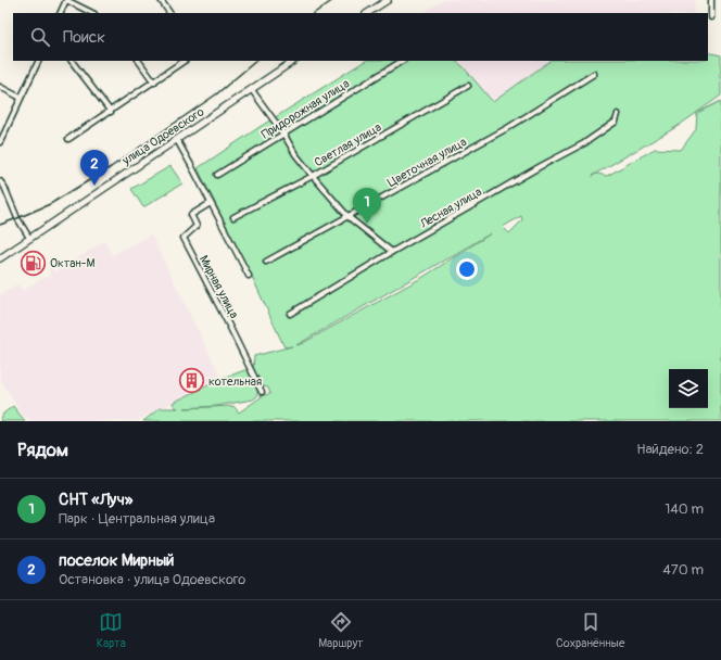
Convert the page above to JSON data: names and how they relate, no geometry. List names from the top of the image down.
{
  "streets": {
    "street": [
      "Придорожная улица",
      "улица Одоевского",
      "Светлая улица",
      "Цветочная улица",
      "Лесная улица",
      "Мирная улица"
    ]
  },
  "places": {
    "fuel station": ["Октан-М"],
    "building": ["котельная"]
  },
  "page": {
    "search": "Поиск",
    "pins": ["2", "1"],
    "heading": ["Рядом", "Найдено: 2"],
    "list": [
      {
        "mark": "1",
        "name": "СНТ «Луч»",
        "note": "Парк · Центральная улица",
        "value": "140 m"
      },
      {
        "mark": "2",
        "name": "поселок Мирный",
        "note": "Остановка · улица Одоевского",
        "value": "470 m"
      }
    ],
    "nav": ["Карта", "Маршрут", "Сохранённые"]
  }
}
